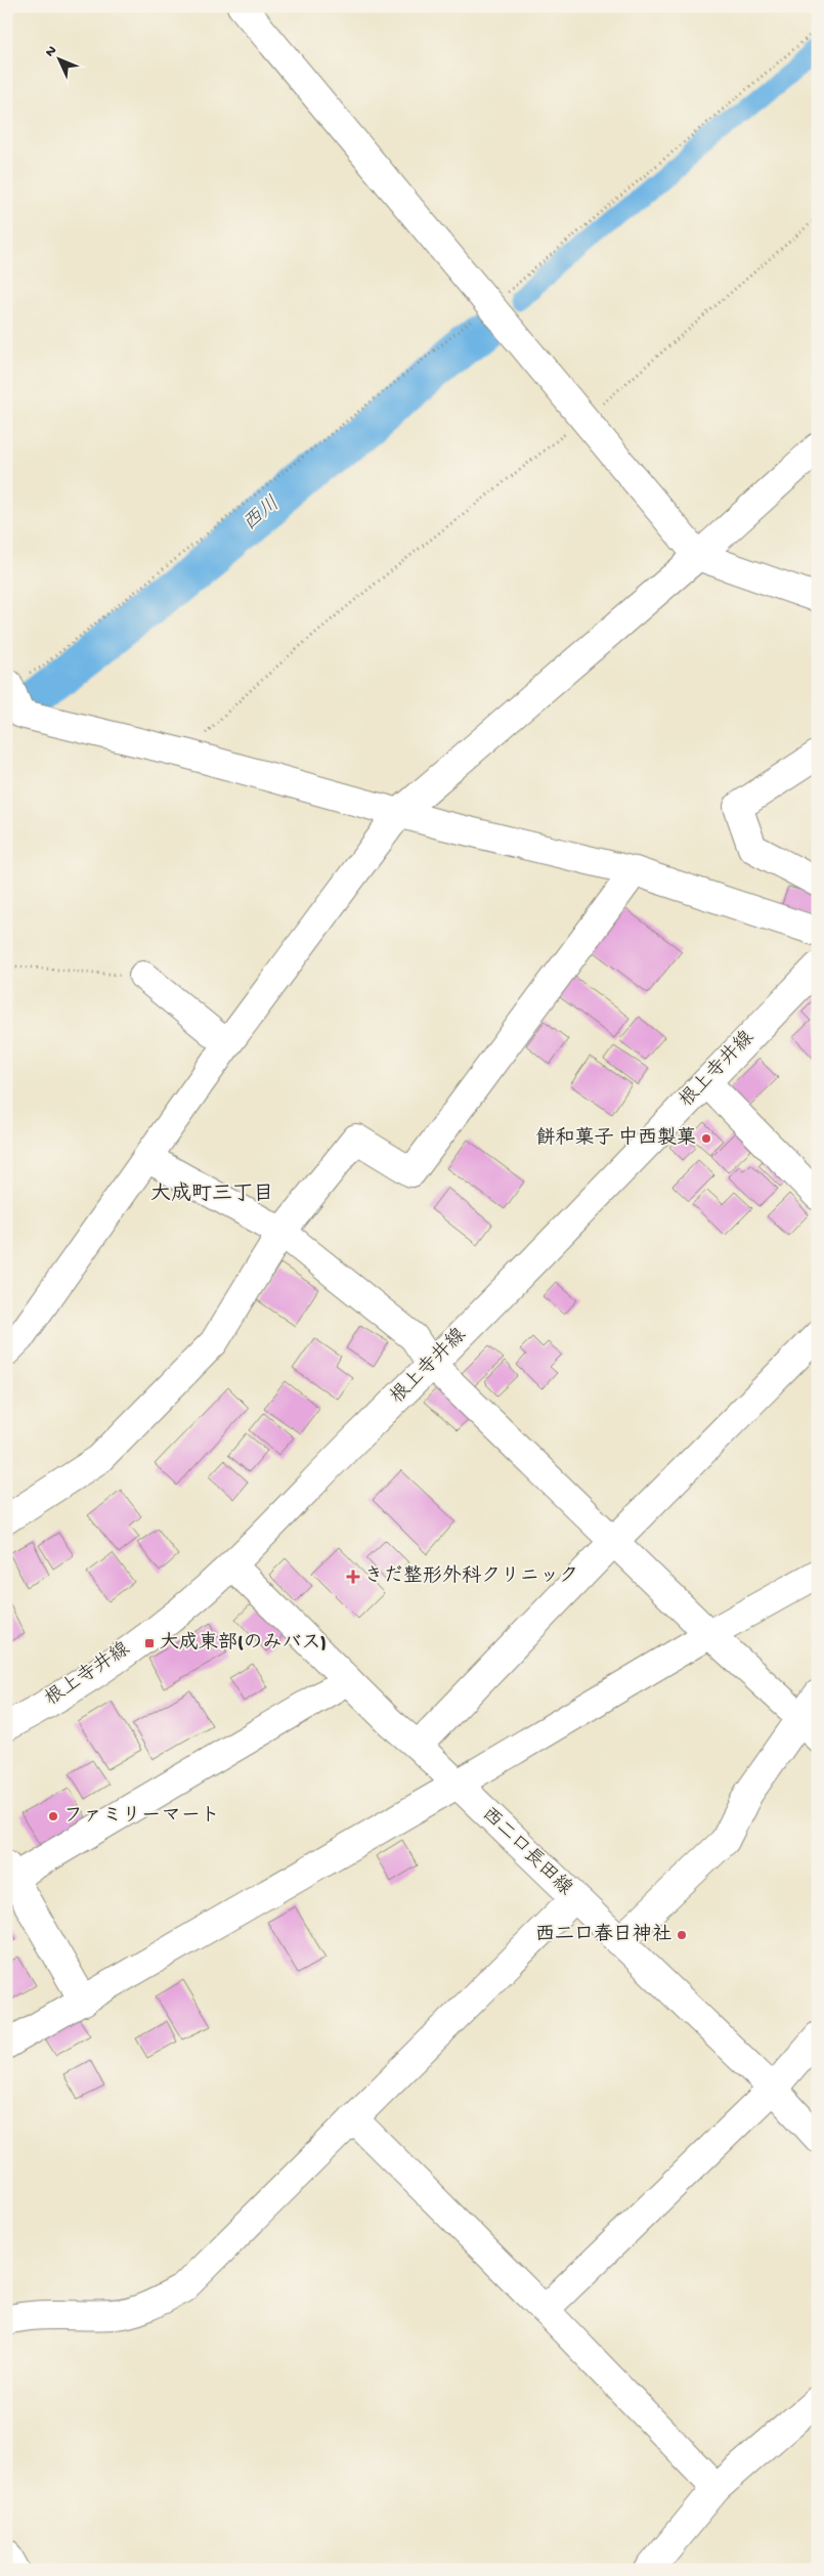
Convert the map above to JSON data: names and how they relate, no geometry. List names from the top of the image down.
{
  "streets": {
    "street": ["根上寺井線", "西二口長田線"]
  },
  "crossings": [
    ["根上寺井線", "西二口長田線"]
  ],
  "districts": ["大成町三丁目"],
  "water": ["西川"],
  "places": {
    "other": ["餅和菓子 中西製菓", "ファミリーマート", "西二口春日神社"],
    "health": ["きだ整形外科クリニック"],
    "transit": ["大成東部(のみバス)"]
  },
  "north": "top left"
}
